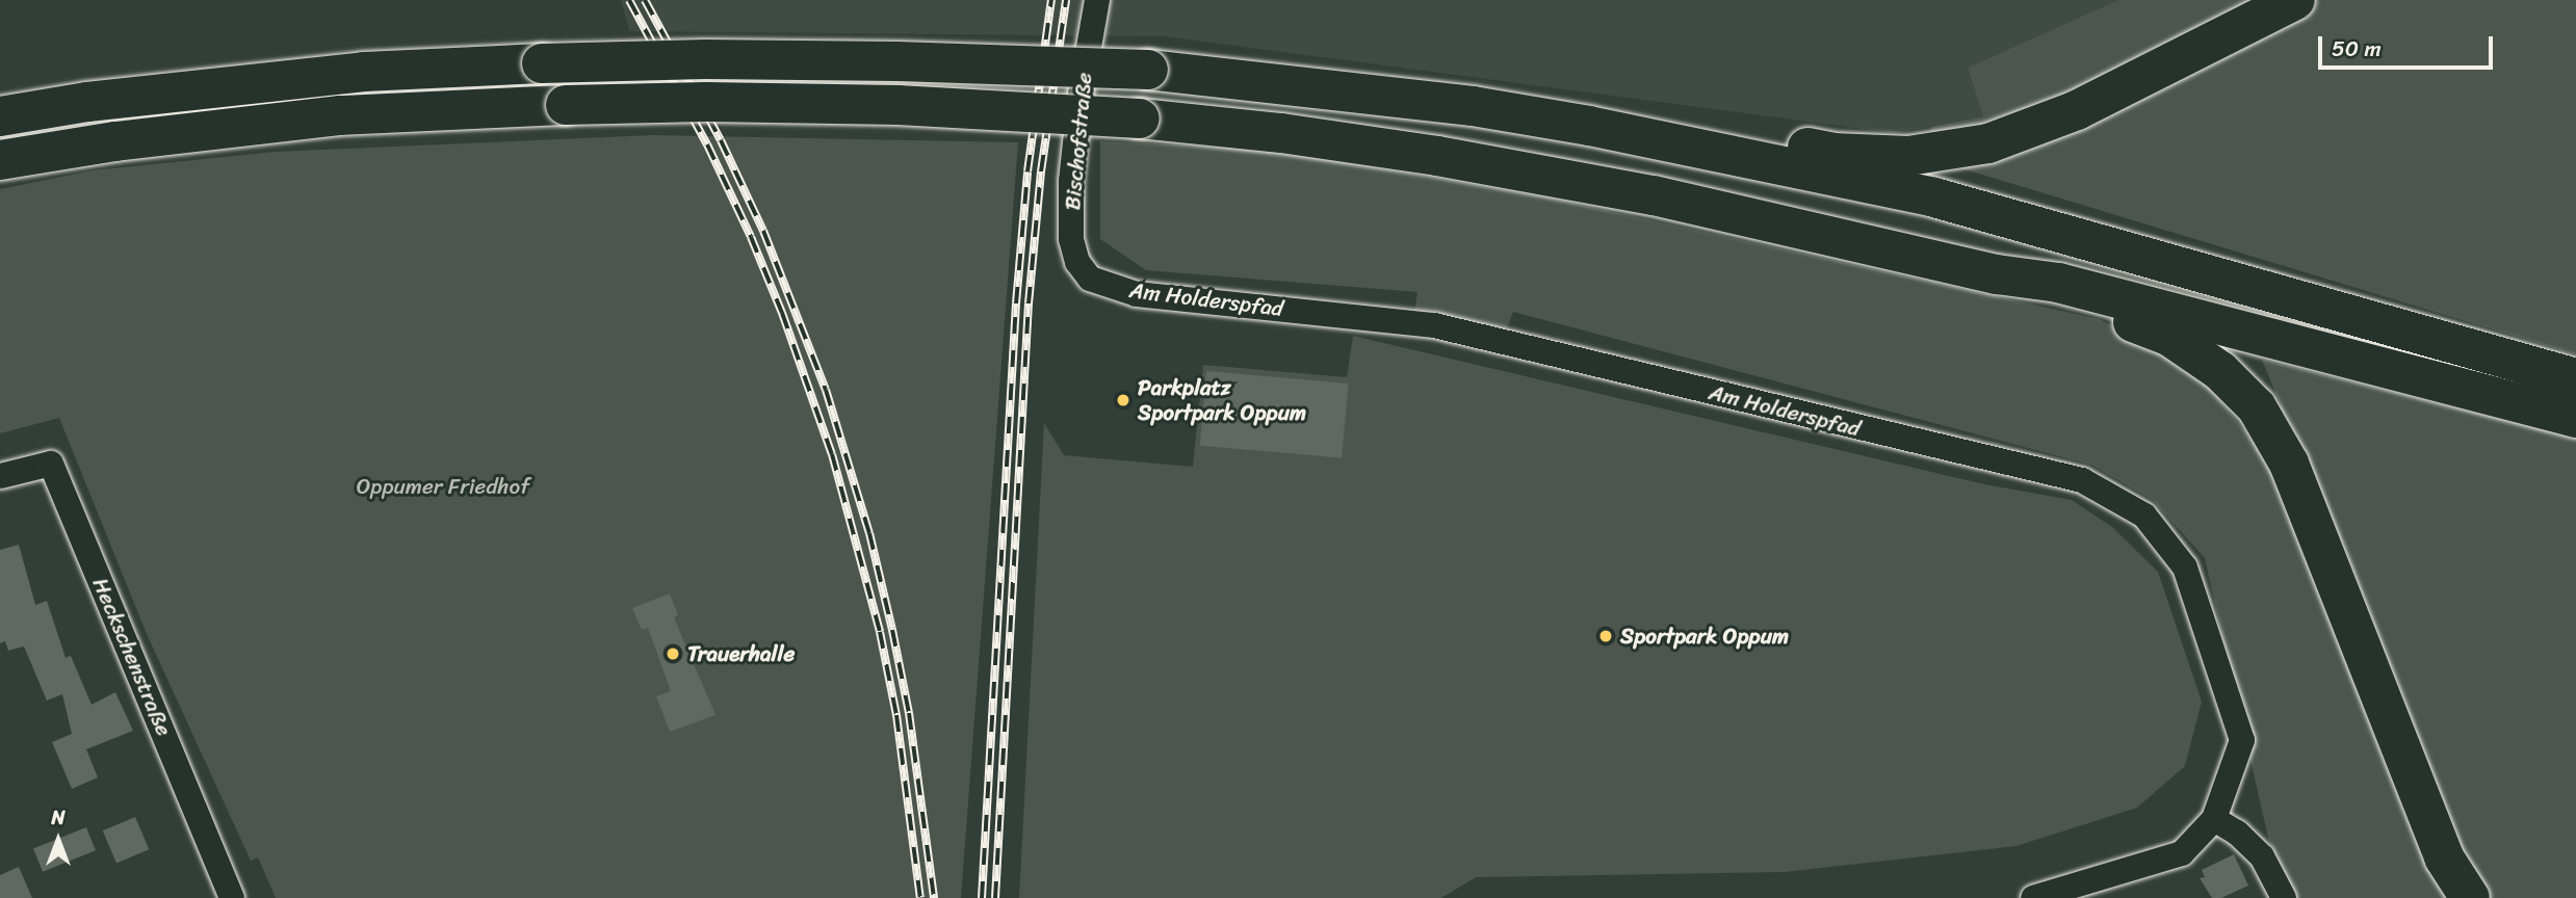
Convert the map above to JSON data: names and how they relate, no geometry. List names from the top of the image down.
{
  "streets": {
    "street": ["Bischofstraße", "Am Holderspfad", "Heckschenstraße"]
  },
  "crossings": [
    ["Bischofstraße", "Am Holderspfad"]
  ],
  "parks": ["Oppumer Friedhof"],
  "places": ["Parkplatz Sportpark Oppum", "Sportpark Oppum", "Trauerhalle"],
  "scale_bar": "50 m",
  "north": "top"
}
